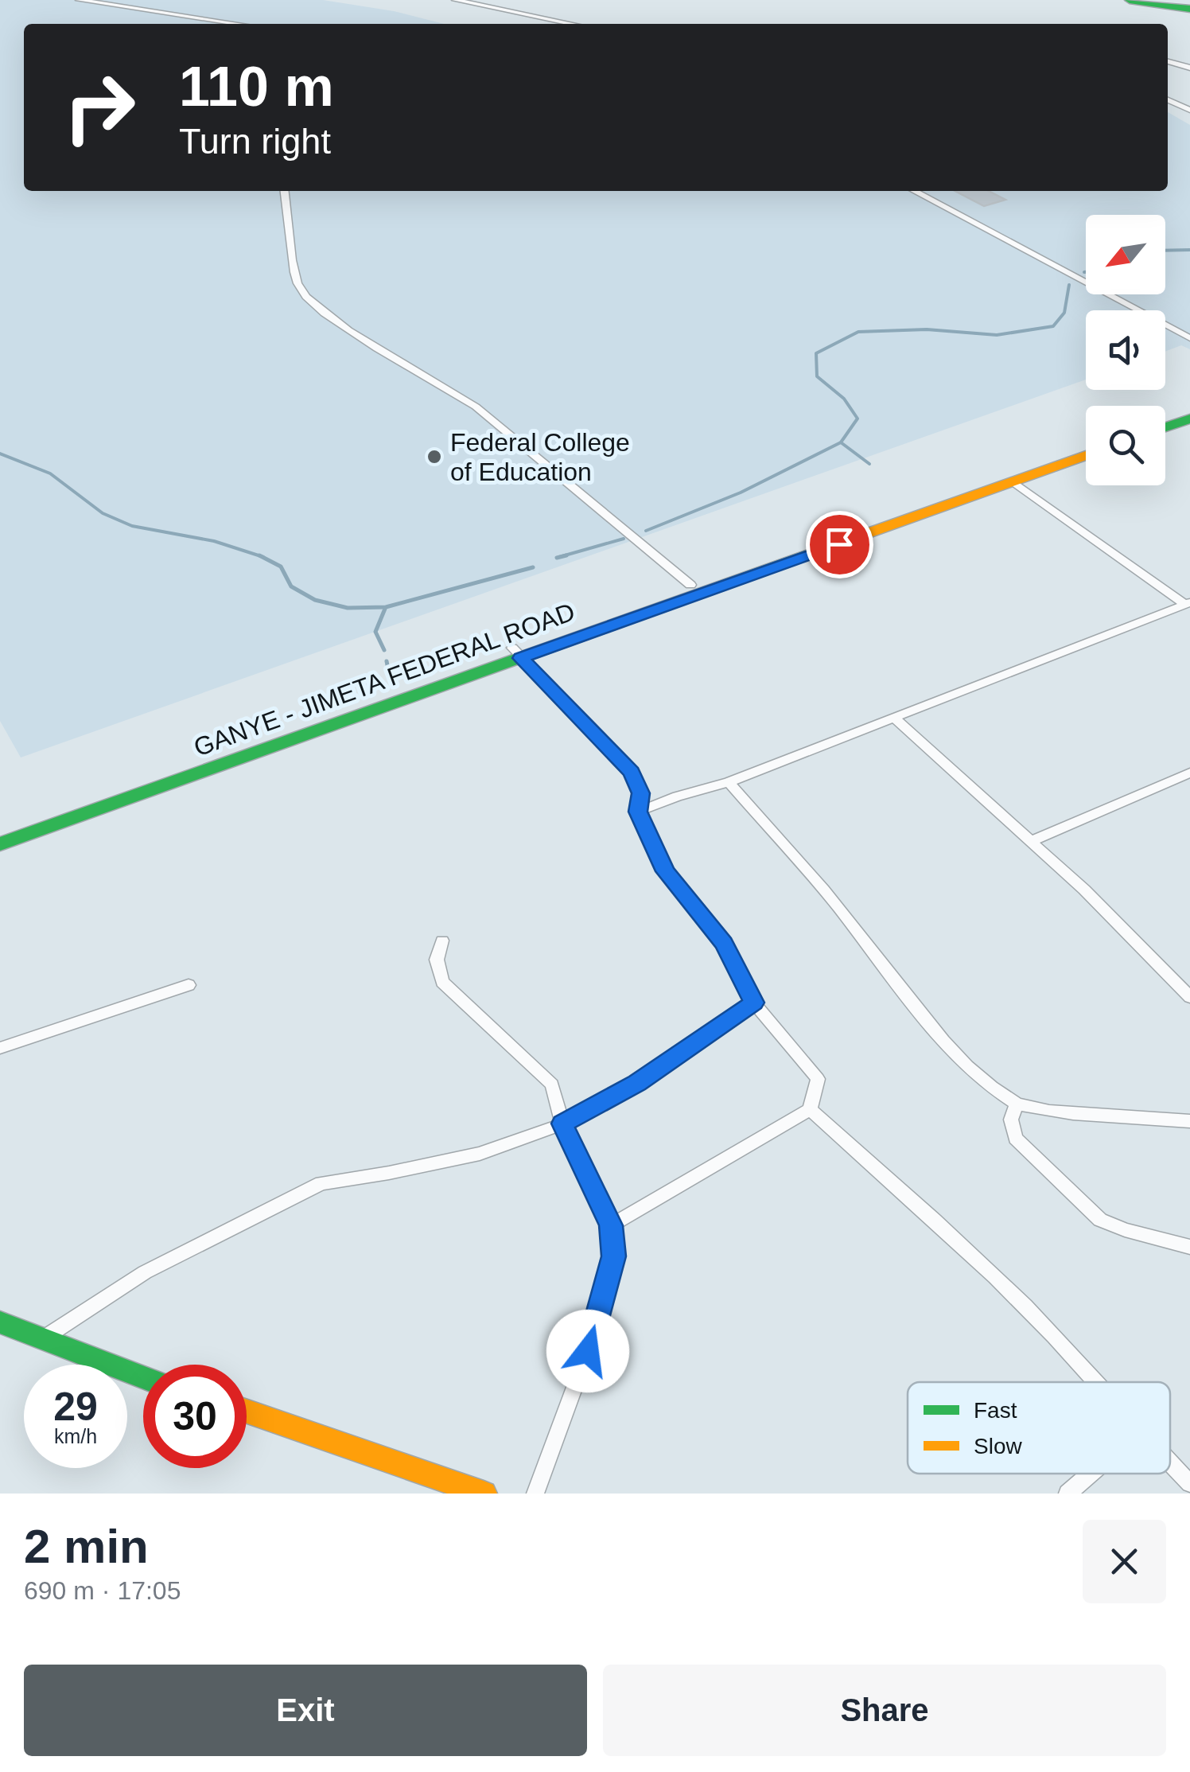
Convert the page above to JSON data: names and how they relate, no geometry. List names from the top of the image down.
{
  "streets": {
    "main road": ["GANYE - JIMETA FEDERAL ROAD"]
  },
  "places": ["Federal College of Education"],
  "legend": ["Fast", "Slow"],
  "north": "bottom left",
  "page": {
    "turn": ["110 m", "Turn right"],
    "speed": "29 km/h",
    "limit": "30",
    "heading": ["2 min", "690 m · 17:05"],
    "buttons": ["Exit", "Share"]
  }
}
